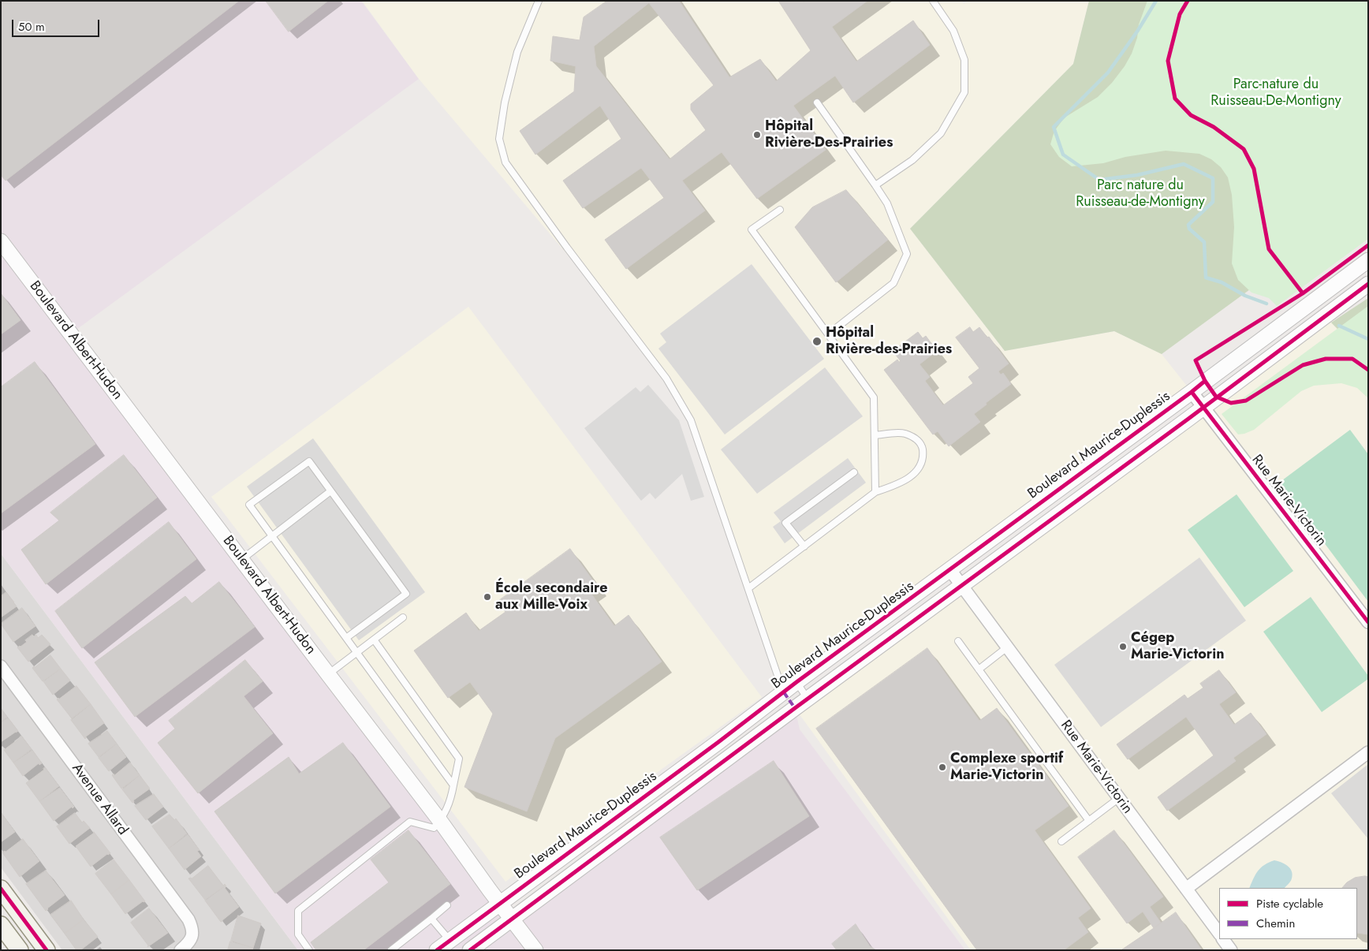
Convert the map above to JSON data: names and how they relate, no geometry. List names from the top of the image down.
{
  "streets": {
    "street": [
      "Boulevard Albert-Hudon",
      "Boulevard Maurice-Duplessis",
      "Rue Marie-Victorin",
      "Avenue Allard"
    ]
  },
  "crossings": [
    ["Boulevard Albert-Hudon", "Boulevard Maurice-Duplessis"],
    ["Boulevard Maurice-Duplessis", "Rue Marie-Victorin"]
  ],
  "parks": ["Parc-nature du Ruisseau-De-Montigny", "Parc nature du Ruisseau-de-Montigny"],
  "places": [
    "Hôpital Rivière-Des-Prairies",
    "Hôpital Rivière-des-Prairies",
    "École secondaire aux Mille-Voix",
    "Cégep Marie-Victorin",
    "Complexe sportif Marie-Victorin"
  ],
  "legend": ["Piste cyclable", "Chemin"],
  "scale_bar": "50 m"
}
